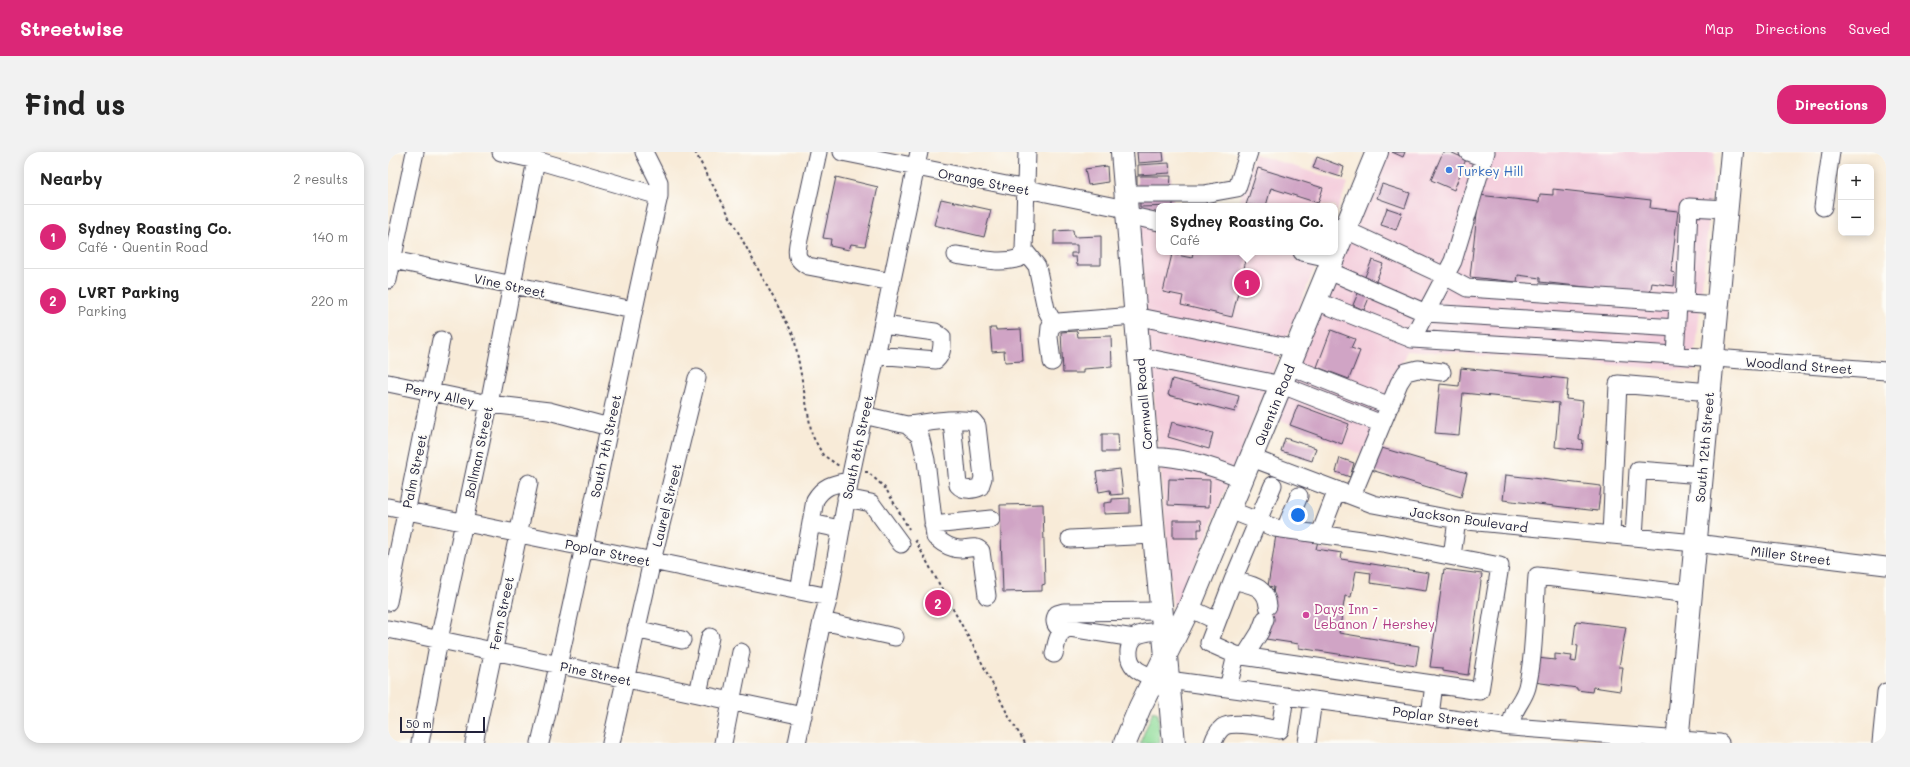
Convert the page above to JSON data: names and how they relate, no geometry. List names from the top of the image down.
{
  "streets": {
    "main road": ["Cornwall Road", "Quentin Road", "South 12th Street"],
    "street": [
      "Orange Street",
      "Vine Street",
      "Woodland Street",
      "Perry Alley",
      "South 7th Street",
      "South 8th Street",
      "Bollman Street",
      "Palm Street",
      "Laurel Street",
      "Jackson Boulevard",
      "Poplar Street",
      "Miller Street",
      "Fern Street",
      "Pine Street"
    ]
  },
  "crossings": [
    ["Orange Street", "Cornwall Road"],
    ["Orange Street", "South 8th Street"],
    ["Vine Street", "South 7th Street"],
    ["Vine Street", "Bollman Street"],
    ["Woodland Street", "Quentin Road"],
    ["Woodland Street", "South 12th Street"],
    ["Perry Alley", "South 7th Street"],
    ["Perry Alley", "Bollman Street"],
    ["Perry Alley", "Palm Street"],
    ["Cornwall Road", "Quentin Road"],
    ["Quentin Road", "Jackson Boulevard"],
    ["Quentin Road", "Poplar Street"],
    ["South 7th Street", "Poplar Street"],
    ["South 7th Street", "Pine Street"],
    ["South 8th Street", "Poplar Street"],
    ["South 8th Street", "Pine Street"],
    ["South 12th Street", "Jackson Boulevard"],
    ["South 12th Street", "Poplar Street"],
    ["South 12th Street", "Miller Street"],
    ["Bollman Street", "Poplar Street"],
    ["Bollman Street", "Pine Street"],
    ["Palm Street", "Poplar Street"],
    ["Laurel Street", "Poplar Street"],
    ["Laurel Street", "Pine Street"],
    ["Jackson Boulevard", "Miller Street"],
    ["Poplar Street", "Fern Street"],
    ["Fern Street", "Pine Street"]
  ],
  "places": ["Turkey Hill", "Days Inn - Lebanon / Hershey"],
  "scale_bar": "50 m",
  "page": {
    "header": "Streetwise",
    "nav": ["Map", "Directions", "Saved"],
    "buttons": "Directions",
    "title": "Find us",
    "heading": ["Nearby", "2 results"],
    "map_buttons": ["+", "−"],
    "popup": ["Sydney Roasting Co.", "Café"],
    "list": [
      {
        "mark": "1",
        "name": "Sydney Roasting Co.",
        "note": "Café · Quentin Road",
        "value": "140 m"
      },
      {
        "mark": "2",
        "name": "LVRT Parking",
        "note": "Parking",
        "value": "220 m"
      }
    ],
    "pins": ["1", "2"],
    "scale": "50 m"
  }
}
